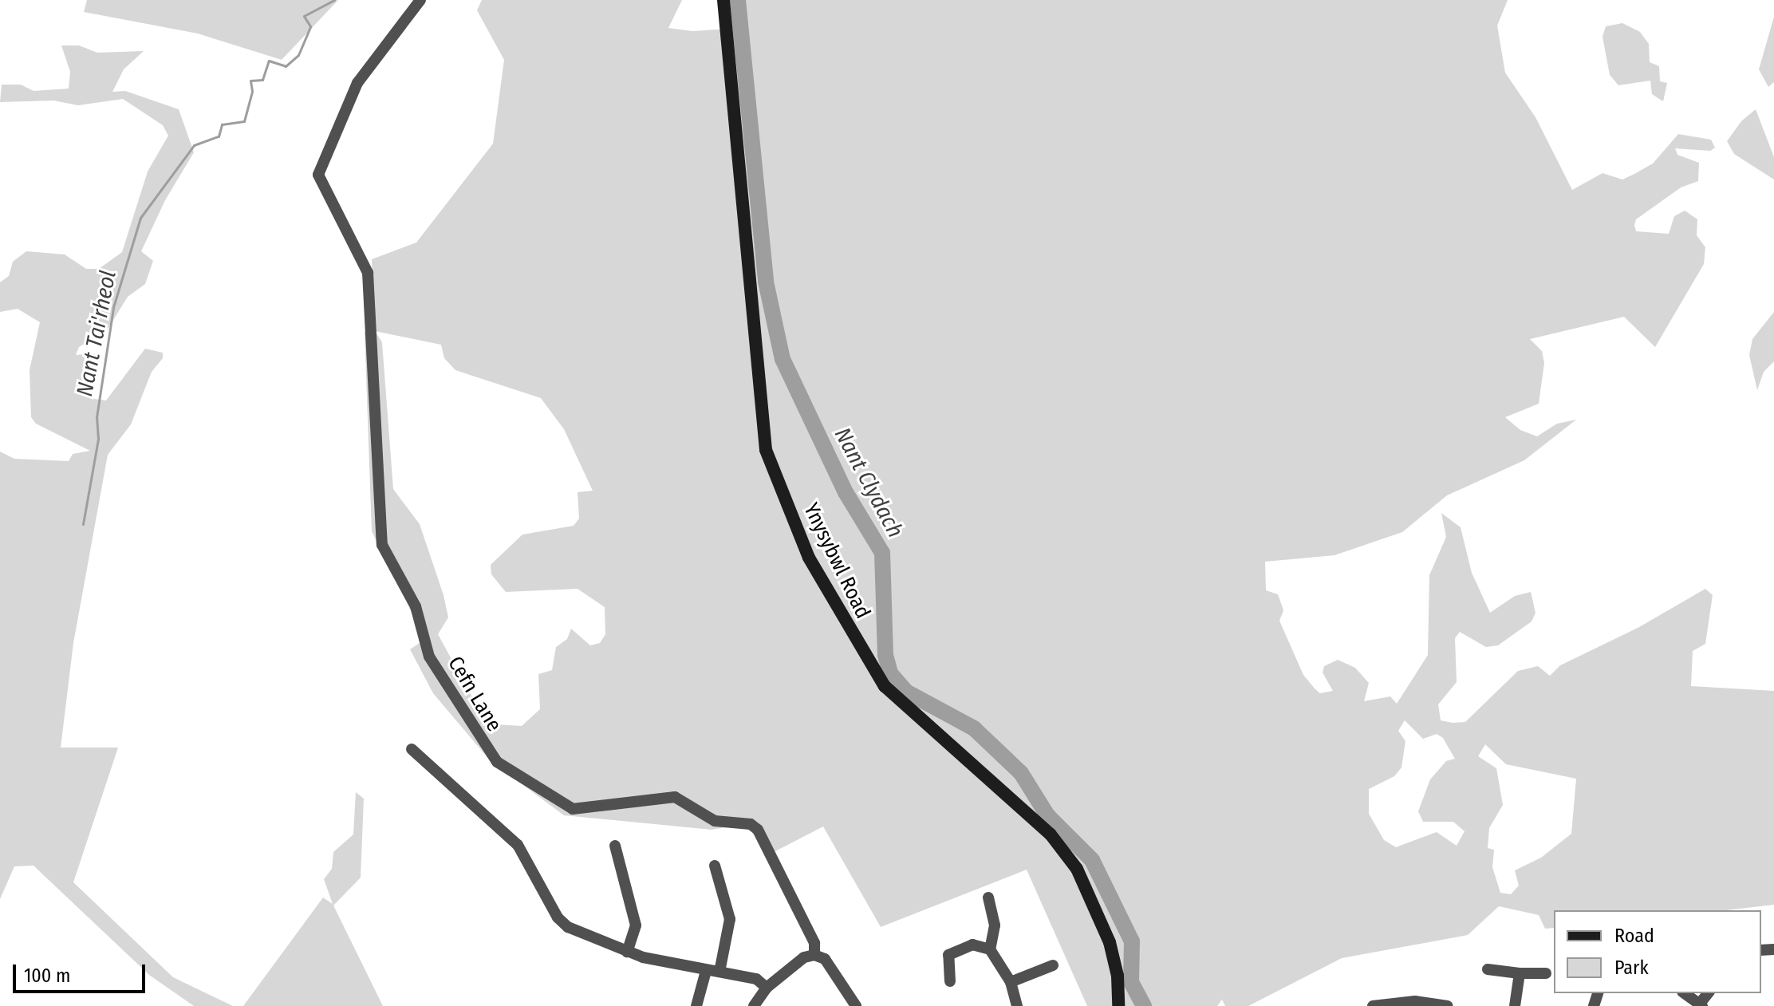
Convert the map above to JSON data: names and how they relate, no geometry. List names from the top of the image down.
{
  "streets": {
    "main road": ["Ynysybwl Road"],
    "street": ["Cefn Lane"]
  },
  "water": ["Nant Tai'rheol", "Nant Clydach"],
  "legend": ["Road", "Park"],
  "scale_bar": "100 m"
}
